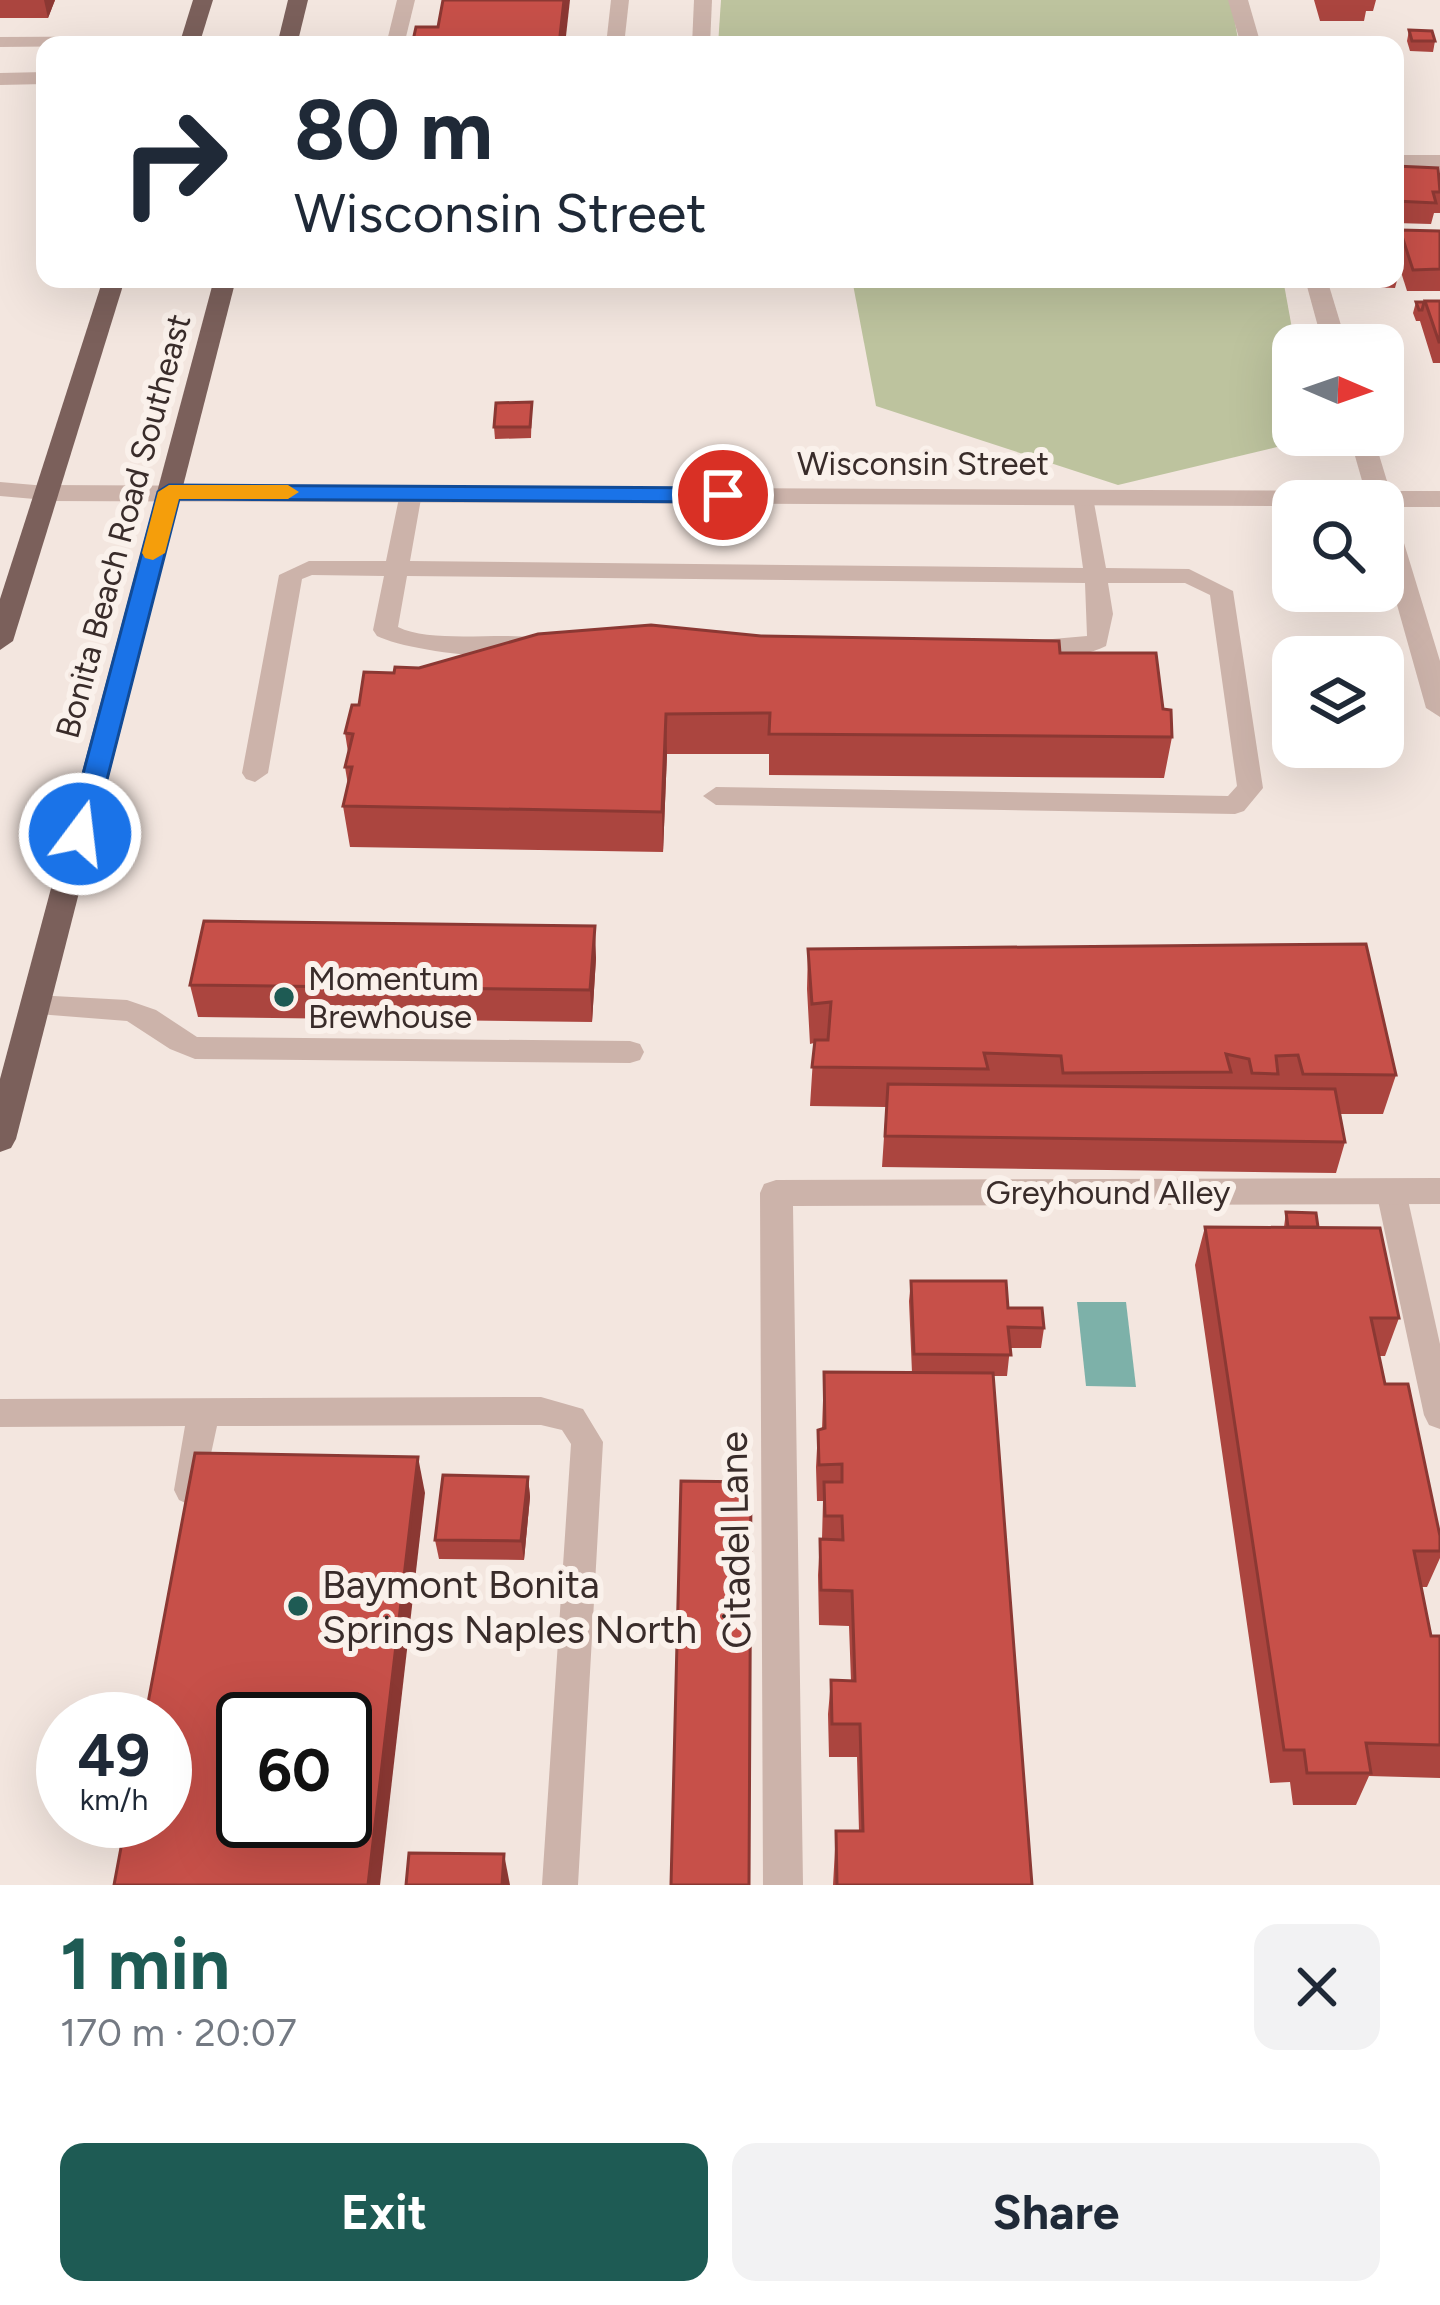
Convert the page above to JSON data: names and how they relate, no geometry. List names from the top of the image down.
{
  "streets": {
    "main road": ["Bonita Beach Road Southeast"],
    "street": ["Wisconsin Street", "Greyhound Alley", "Citadel Lane"]
  },
  "crossings": [
    ["Wisconsin Street", "Bonita Beach Road Southeast"],
    ["Greyhound Alley", "Citadel Lane"]
  ],
  "places": ["Momentum Brewhouse", "Baymont Bonita Springs Naples North"],
  "north": "right",
  "page": {
    "turn": ["80 m", "Wisconsin Street"],
    "speed": "49 km/h",
    "limit": "60",
    "heading": ["1 min", "170 m · 20:07"],
    "buttons": ["Exit", "Share"]
  }
}
